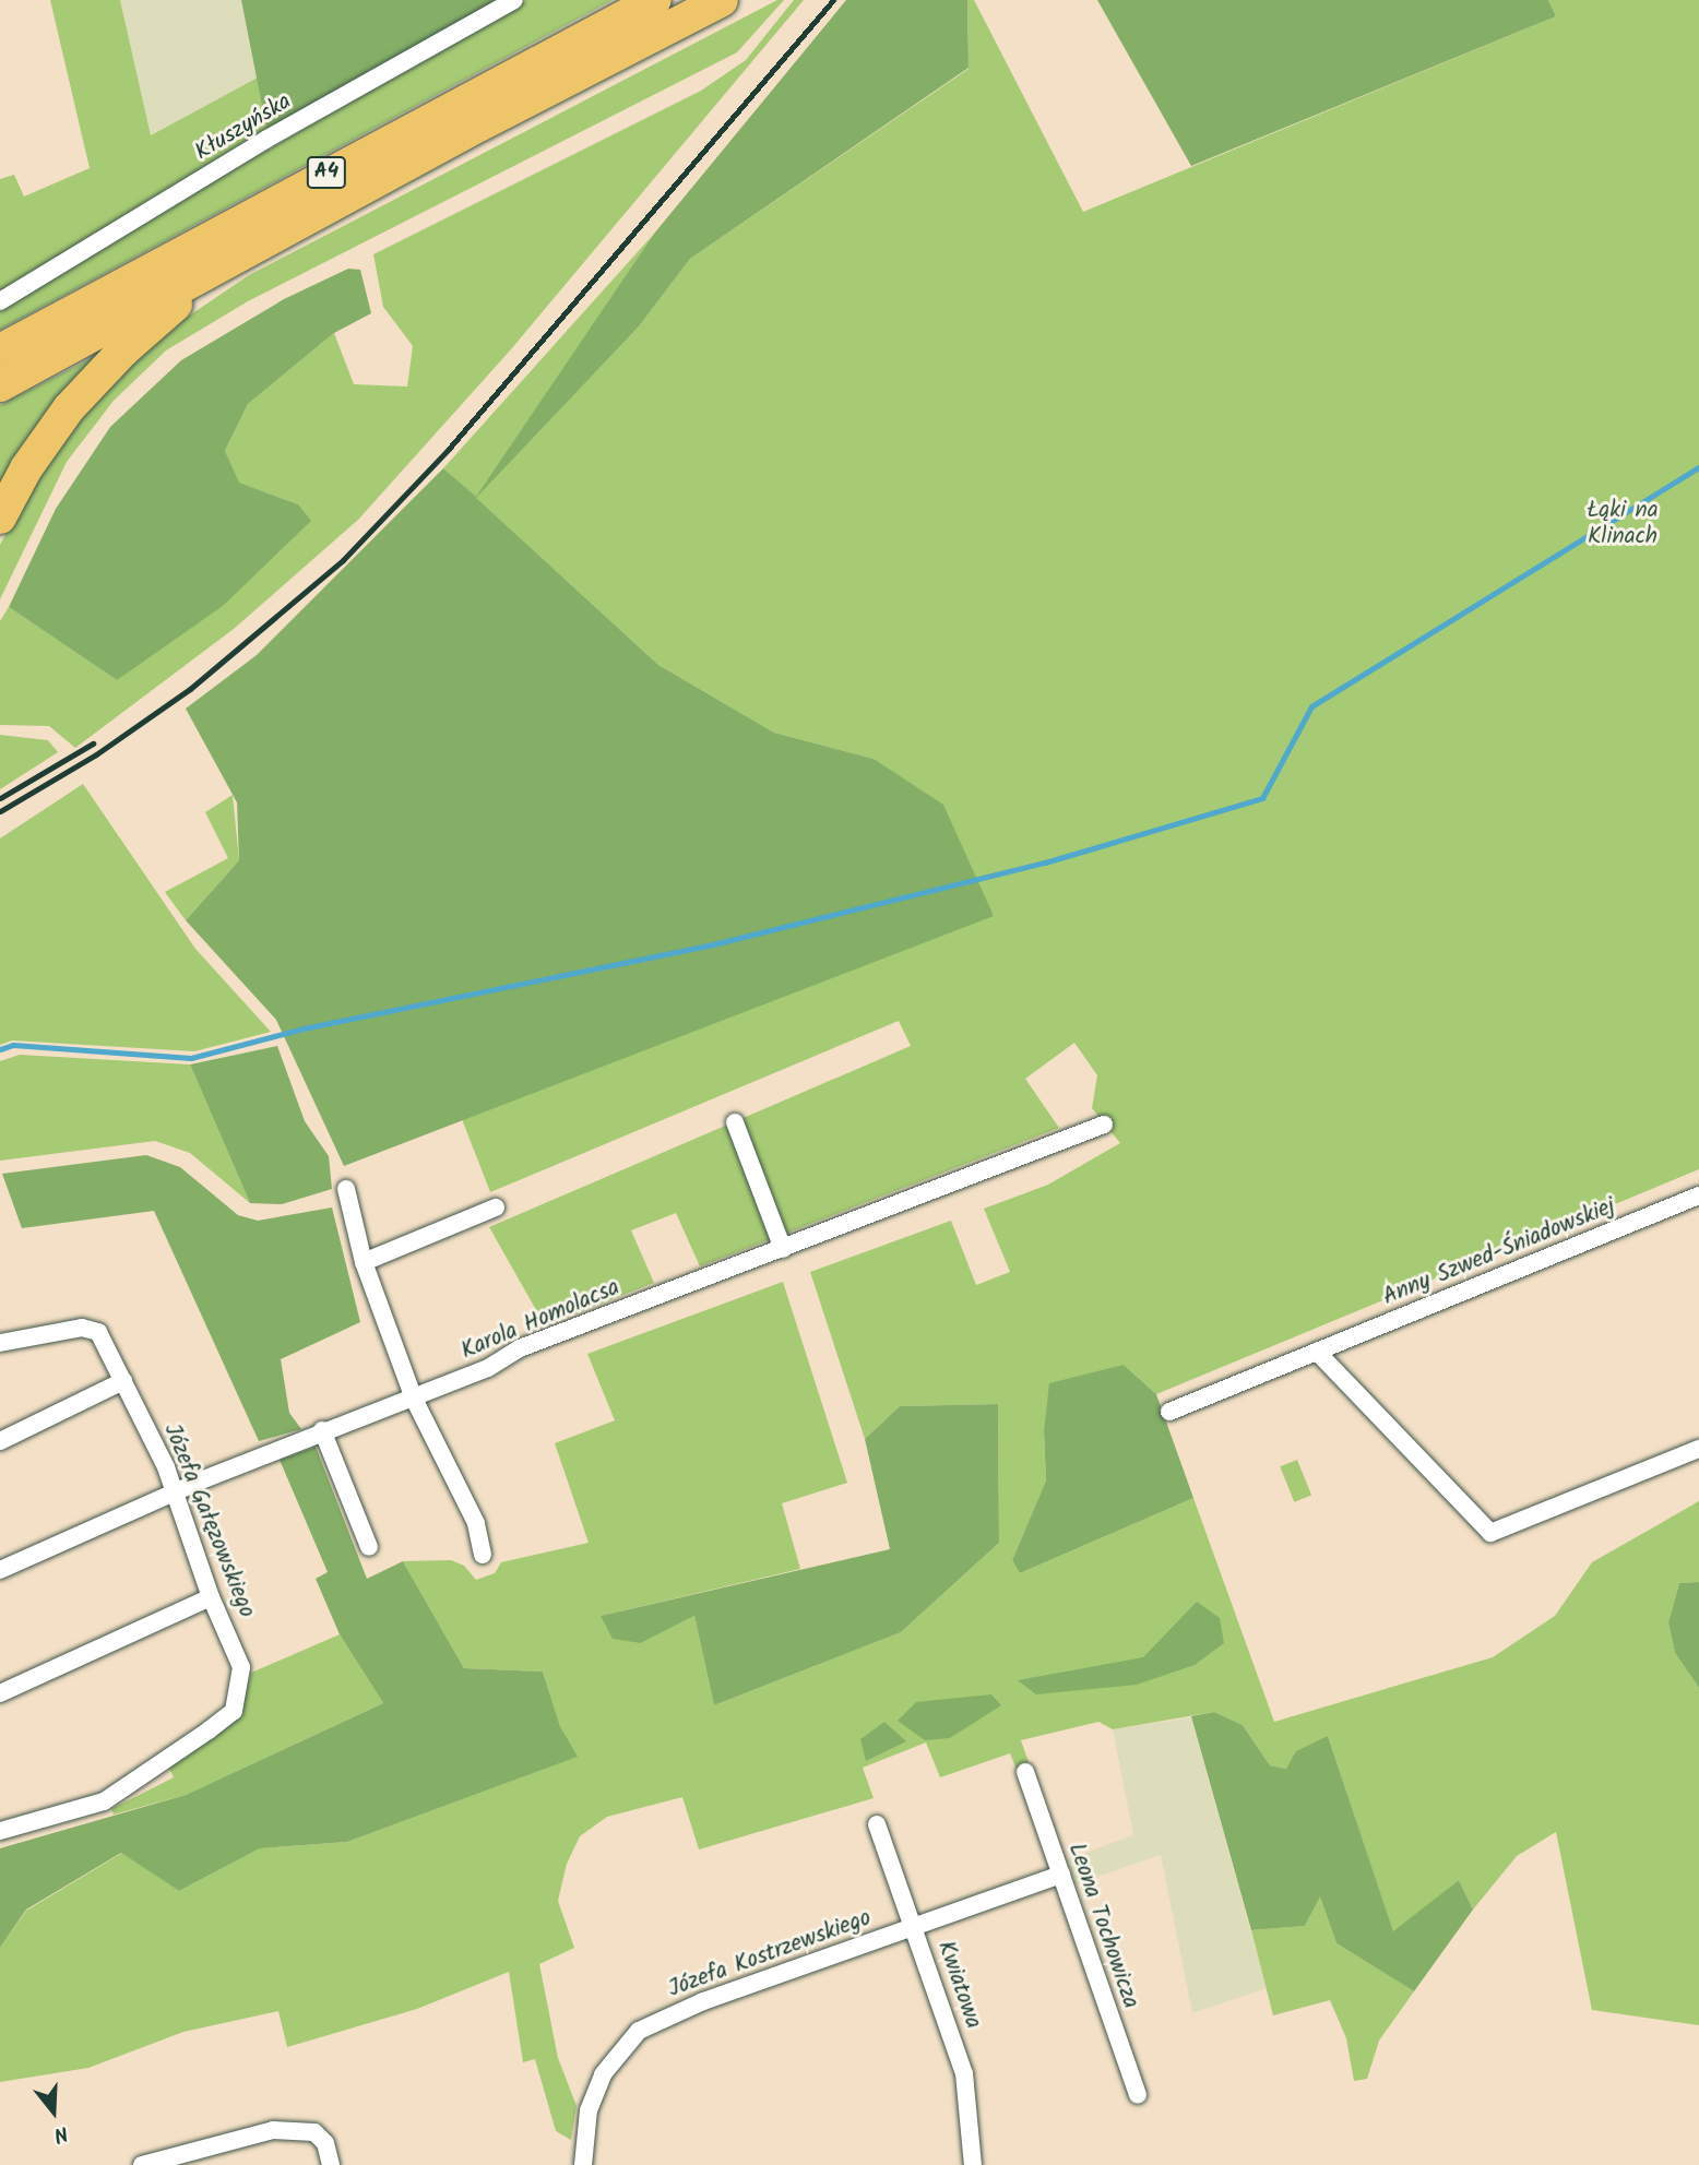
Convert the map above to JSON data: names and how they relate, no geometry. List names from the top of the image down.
{
  "streets": {
    "highway": ["A4"],
    "street": [
      "Kłuszyńska",
      "Anny Szwed-Śniadowskiej",
      "Karola Homolacsa",
      "Józefa Gałęzowskiego",
      "Leona Tochowicza",
      "Józefa Kostrzewskiego",
      "Kwiatowa"
    ]
  },
  "crossings": [
    ["Karola Homolacsa", "Józefa Gałęzowskiego"],
    ["Leona Tochowicza", "Józefa Kostrzewskiego"],
    ["Józefa Kostrzewskiego", "Kwiatowa"]
  ],
  "parks": ["Łąki na Klinach"],
  "north": "bottom"
}
